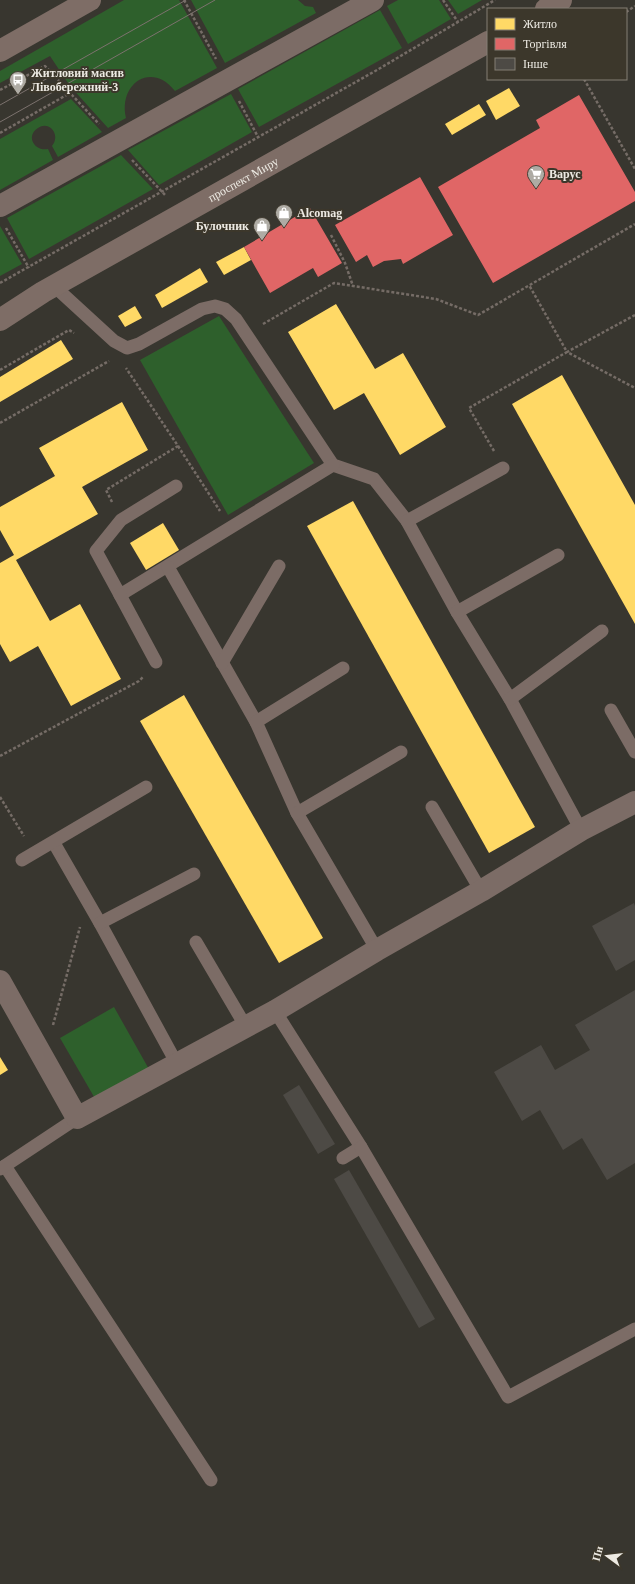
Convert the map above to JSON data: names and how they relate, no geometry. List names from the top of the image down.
{
  "streets": {
    "street": ["проспект Миру"]
  },
  "places": {
    "bus stop": ["Житловий масив Лівобережний-3"],
    "supermarket": ["Варус"],
    "shop": ["Alcomag", "Булочник"]
  },
  "legend": ["Житло", "Торгівля", "Інше"],
  "north": "left"
}
